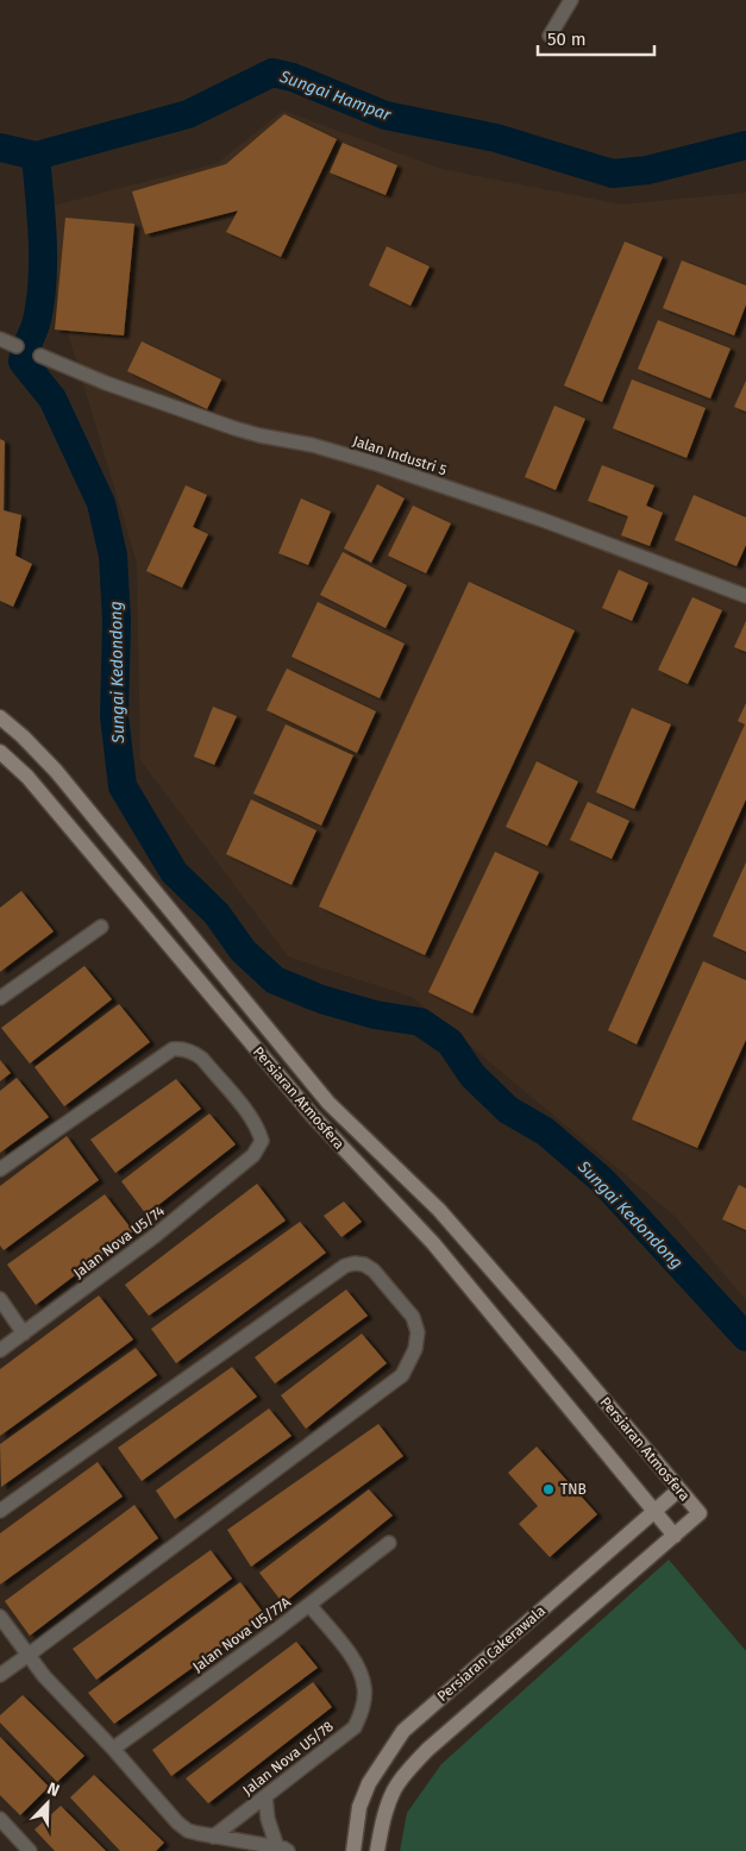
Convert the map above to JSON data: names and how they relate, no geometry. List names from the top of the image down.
{
  "streets": {
    "street": [
      "Jalan Industri 5",
      "Persiaran Atmosfera",
      "Jalan Nova U5/74",
      "Jalan Nova U5/77A",
      "Persiaran Cakerawala",
      "Jalan Nova U5/78"
    ]
  },
  "crossings": [
    ["Persiaran Atmosfera", "Persiaran Cakerawala"],
    ["Jalan Nova U5/77A", "Jalan Nova U5/78"]
  ],
  "water": ["Sungai Hampar", "Sungai Kedondong"],
  "places": ["TNB"],
  "scale_bar": "50 m",
  "north": "top right"
}
